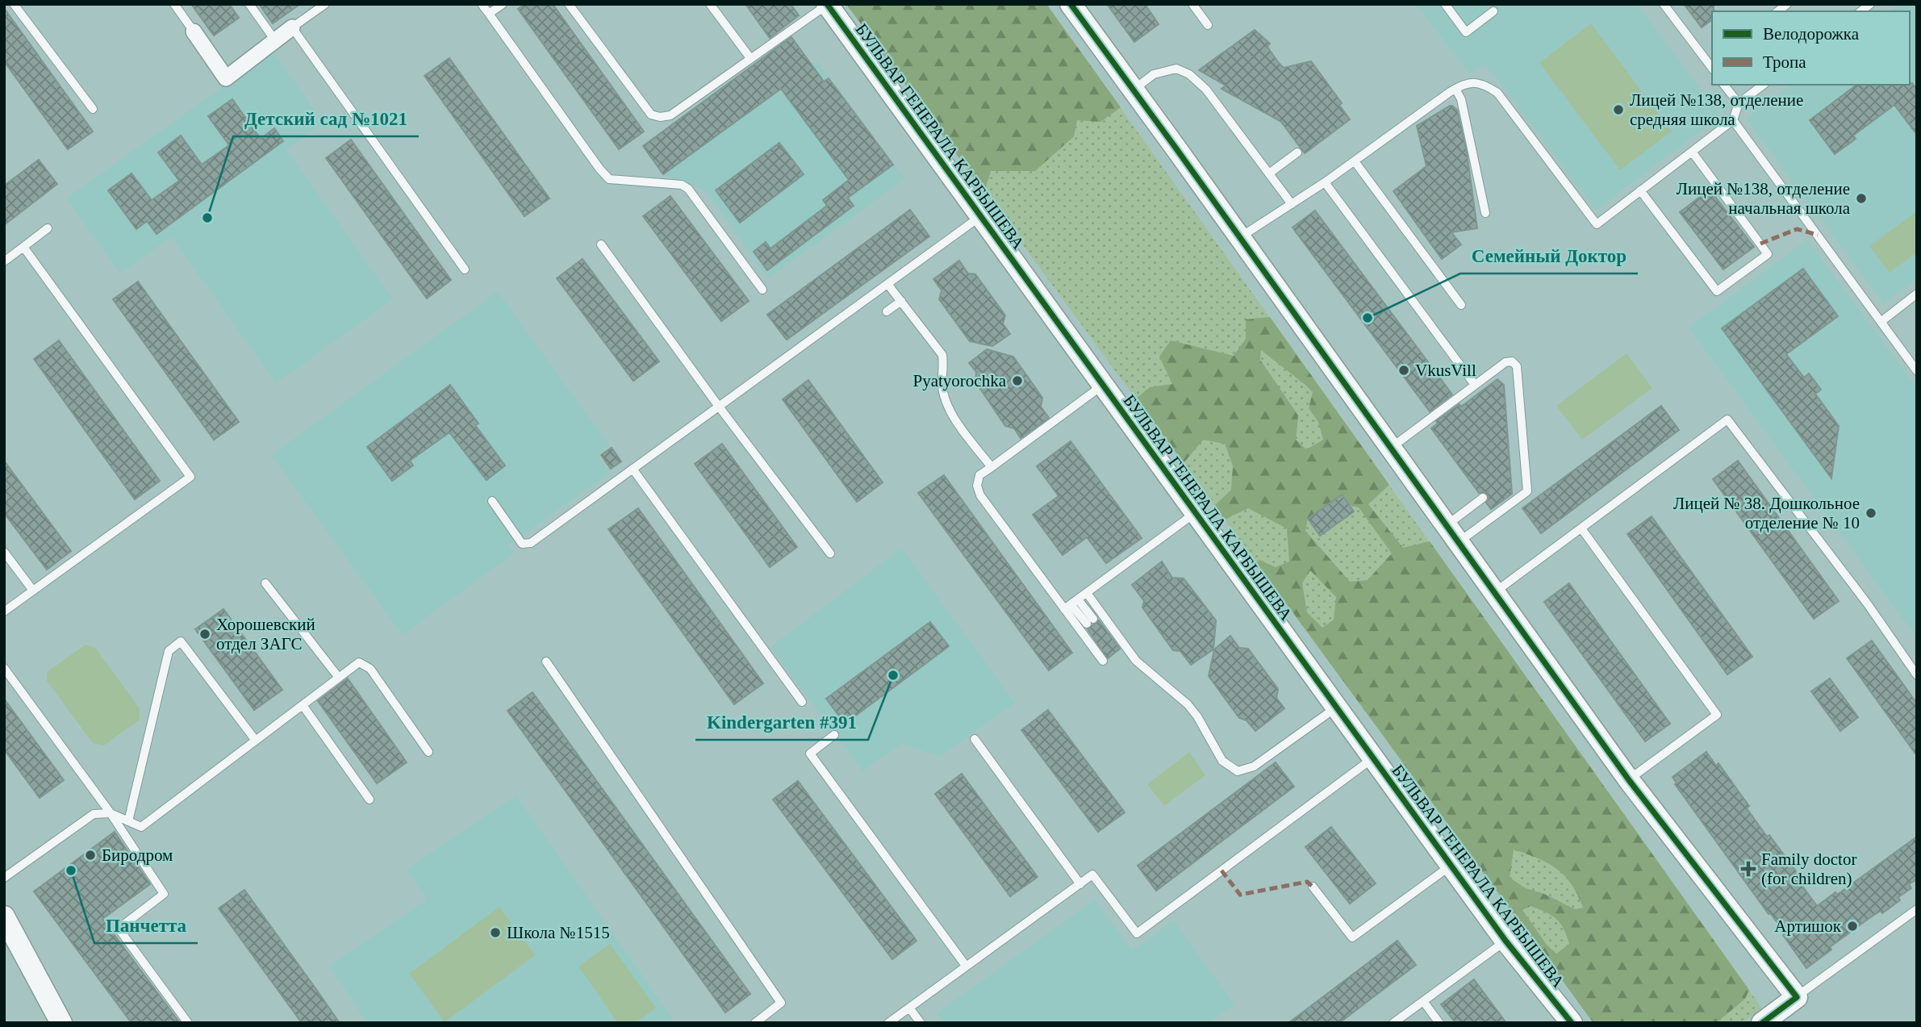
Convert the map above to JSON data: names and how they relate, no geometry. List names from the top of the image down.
{
  "streets": {
    "street": ["БУЛЬВАР ГЕНЕРАЛА КАРБЫШЕВА"]
  },
  "places": {
    "other": [
      "Лицей №138, отделение средняя школа",
      "Лицей №138, отделение начальная школа",
      "Детский сад №1021",
      "Семейный Доктор",
      "VkusVill",
      "Pyatyorochka",
      "Лицей № 38. Дошкольное отделение № 10",
      "Хорошевский отдел ЗАГС",
      "Kindergarten #391",
      "Биродром",
      "Панчетта",
      "Артишок",
      "Школа №1515"
    ],
    "health": ["Family doctor (for children)"]
  },
  "legend": ["Велодорожка", "Тропа"]
}
